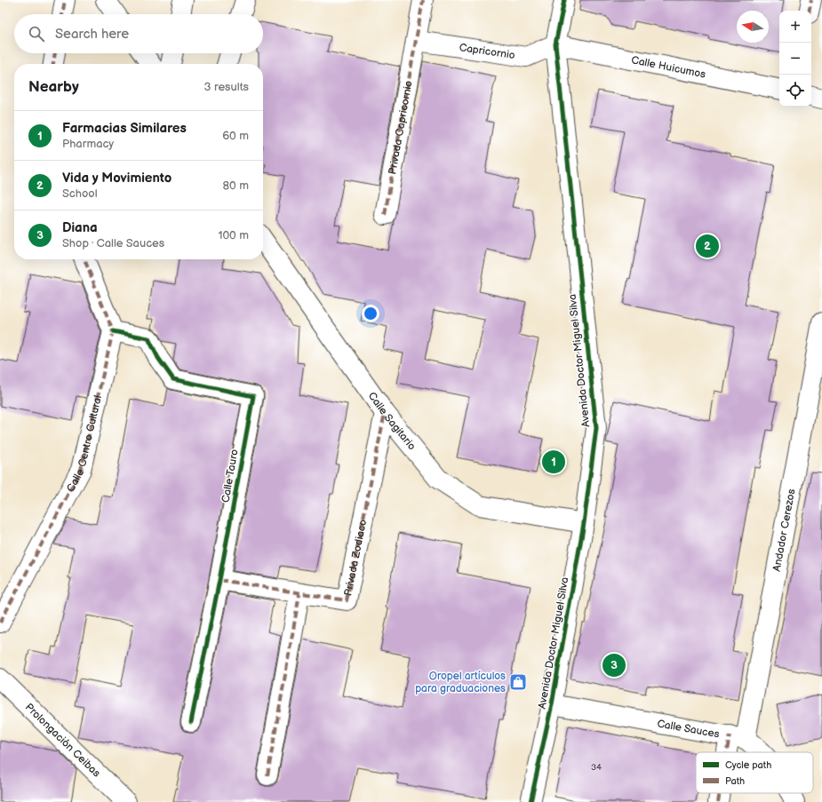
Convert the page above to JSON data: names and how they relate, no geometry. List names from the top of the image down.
{
  "streets": {
    "street": [
      "Capricornio",
      "Calle Huicumos",
      "Privada Capricornio",
      "Avenida Doctor Miguel Silva",
      "Calle Sagitario",
      "Calle Centro Cultural",
      "Calle Tauro",
      "Andador Cerezos",
      "Privada Zodiaco",
      "Calle Sauces",
      "Prolongación Ceibas"
    ]
  },
  "crossings": [
    ["Capricornio", "Calle Huicumos"],
    ["Capricornio", "Privada Capricornio"],
    ["Capricornio", "Avenida Doctor Miguel Silva"],
    ["Calle Huicumos", "Avenida Doctor Miguel Silva"],
    ["Avenida Doctor Miguel Silva", "Calle Sagitario"],
    ["Avenida Doctor Miguel Silva", "Calle Sauces"],
    ["Calle Sagitario", "Privada Zodiaco"],
    ["Calle Centro Cultural", "Calle Tauro"],
    ["Andador Cerezos", "Calle Sauces"]
  ],
  "places": {
    "shop": ["Oropel artículos para graduaciones"]
  },
  "house_numbers": ["34"],
  "legend": ["Cycle path", "Path"],
  "north": "left",
  "page": {
    "map_buttons": ["+", "−"],
    "search": "Search here",
    "heading": ["Nearby", "3 results"],
    "list": [
      {
        "mark": "1",
        "name": "Farmacias Similares",
        "note": "Pharmacy",
        "value": "60 m"
      },
      {
        "mark": "2",
        "name": "Vida y Movimiento",
        "note": "School",
        "value": "80 m"
      },
      {
        "mark": "3",
        "name": "Diana",
        "note": "Shop · Calle Sauces",
        "value": "100 m"
      }
    ],
    "pins": ["2", "1", "3"]
  }
}
